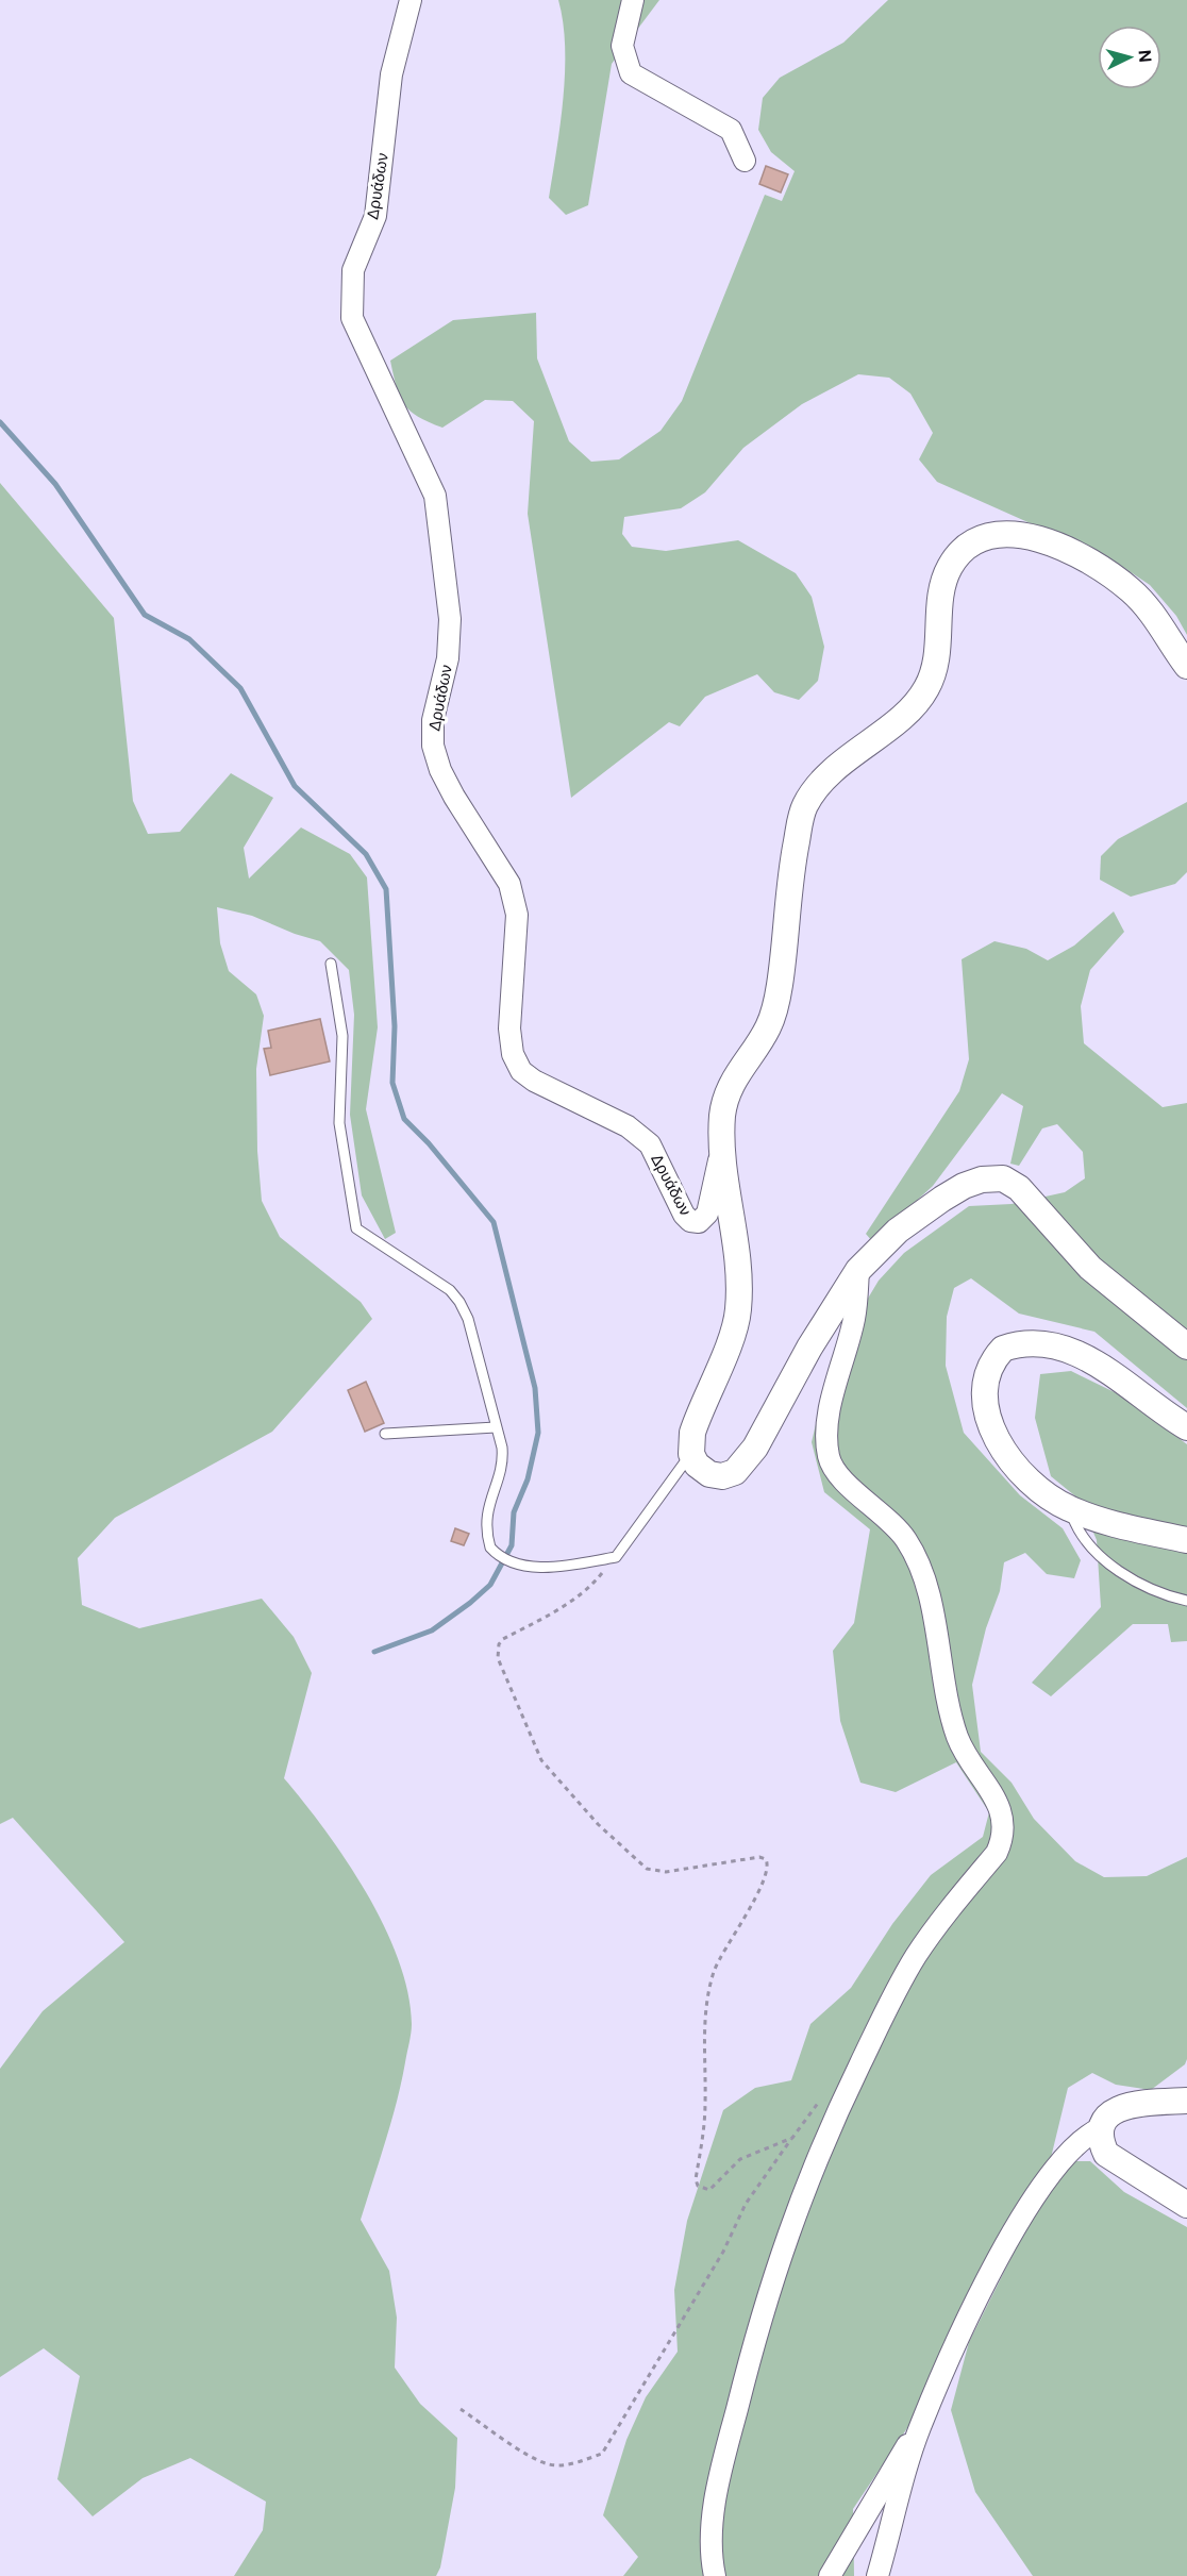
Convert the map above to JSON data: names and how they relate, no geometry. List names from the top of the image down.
{
  "streets": {
    "street": ["Δρυάδων"]
  },
  "north": "right"
}
